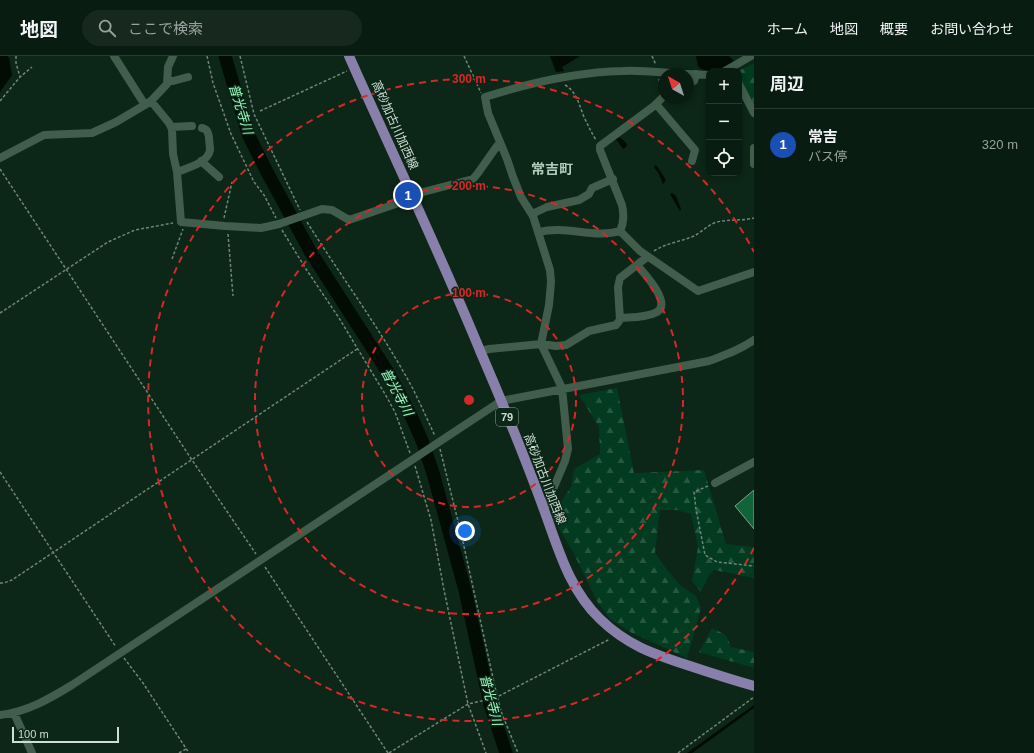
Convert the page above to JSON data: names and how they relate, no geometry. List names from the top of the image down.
{
  "streets": {
    "main road": ["高砂加古川加西線", "79"]
  },
  "districts": ["常吉町"],
  "water": ["普光寺川"],
  "scale_bar": "100 m",
  "north": "top left",
  "page": {
    "header": "地図",
    "search": "ここで検索",
    "nav": [
      "ホーム",
      "地図",
      "概要",
      "お問い合わせ"
    ],
    "heading": "周辺",
    "map_buttons": ["+", "−"],
    "list": [
      {
        "mark": "1",
        "name": "常吉",
        "note": "バス停",
        "value": "320 m"
      }
    ],
    "pins": "1",
    "scale": "100 m"
  },
  "rings": ["300 m", "200 m", "100 m"]
}
